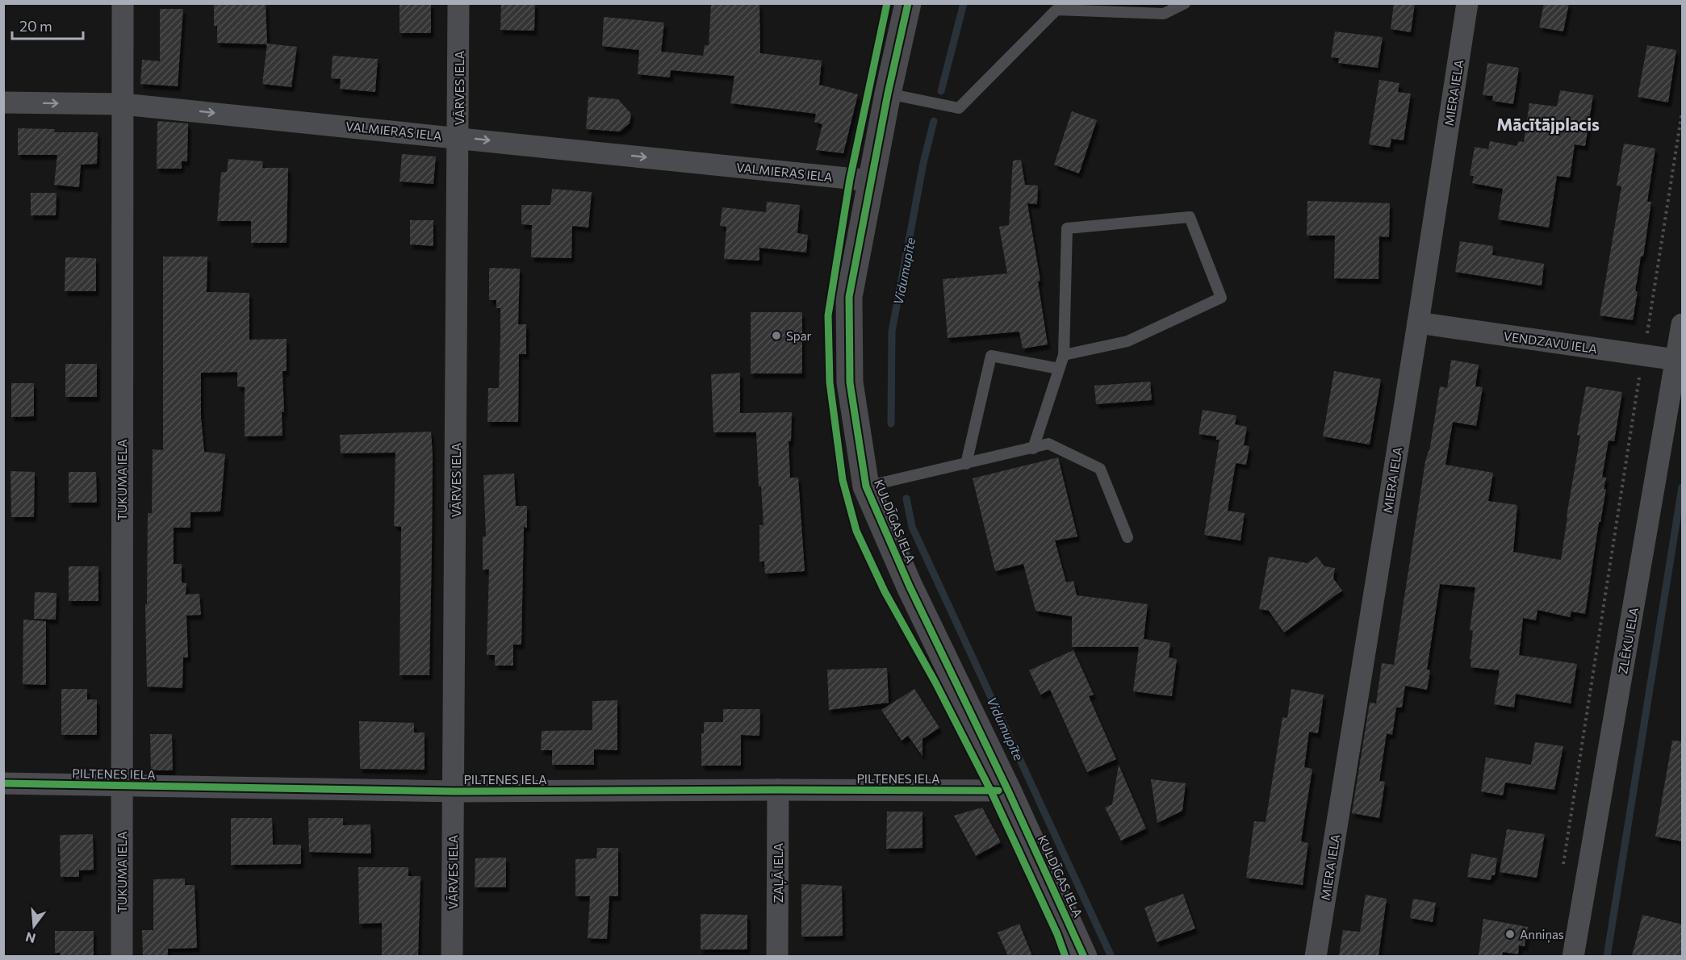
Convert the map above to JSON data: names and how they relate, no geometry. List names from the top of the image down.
{
  "streets": {
    "street": [
      "VĀRVES IELA",
      "MIERA IELA",
      "VALMIERAS IELA",
      "VENDZAVU IELA",
      "TUKUMA IELA",
      "KULDĪGAS IELA",
      "ZLĒKU IELA",
      "PILTENES IELA",
      "ZAĻĀ IELA"
    ]
  },
  "crossings": [
    ["VĀRVES IELA", "VALMIERAS IELA"],
    ["VĀRVES IELA", "PILTENES IELA"],
    ["MIERA IELA", "VENDZAVU IELA"],
    ["VALMIERAS IELA", "TUKUMA IELA"],
    ["VALMIERAS IELA", "KULDĪGAS IELA"],
    ["VENDZAVU IELA", "ZLĒKU IELA"],
    ["TUKUMA IELA", "PILTENES IELA"],
    ["KULDĪGAS IELA", "PILTENES IELA"],
    ["PILTENES IELA", "ZAĻĀ IELA"]
  ],
  "one_way": ["VALMIERAS IELA"],
  "districts": ["Mācītājplacis"],
  "water": ["Vidumupīte"],
  "places": ["Spar", "Anniņas"],
  "scale_bar": "20 m",
  "north": "bottom"
}
